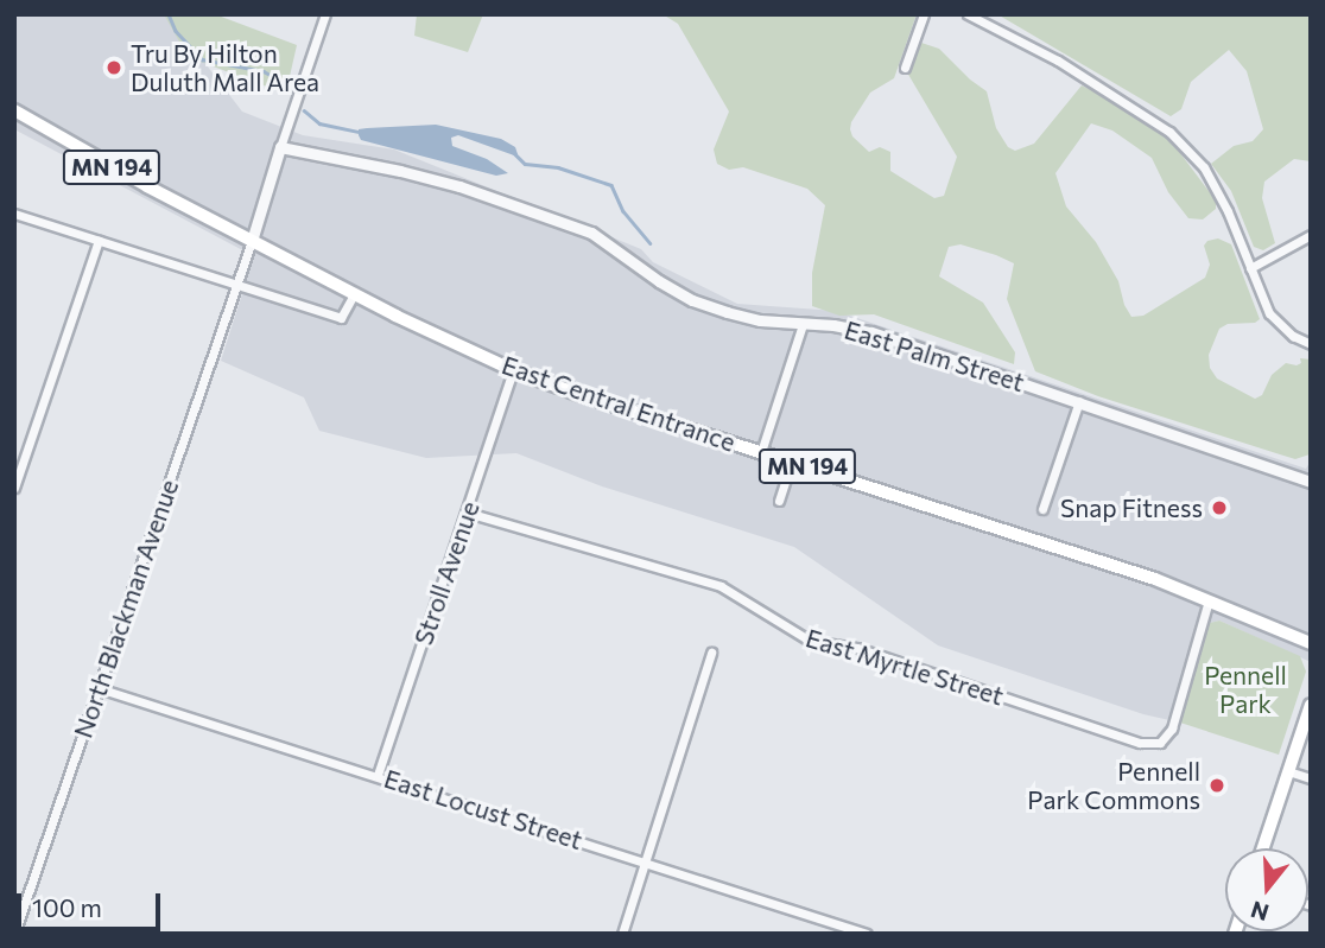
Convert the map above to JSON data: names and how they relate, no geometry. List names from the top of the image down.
{
  "streets": {
    "highway": ["MN 194", "East Central Entrance"],
    "street": [
      "East Palm Street",
      "Stroll Avenue",
      "North Blackman Avenue",
      "East Myrtle Street",
      "East Locust Street"
    ]
  },
  "crossings": [
    ["East Central Entrance", "Stroll Avenue"],
    ["East Central Entrance", "North Blackman Avenue"],
    ["East Central Entrance", "East Myrtle Street"],
    ["Stroll Avenue", "East Myrtle Street"],
    ["Stroll Avenue", "East Locust Street"],
    ["North Blackman Avenue", "East Locust Street"]
  ],
  "parks": ["Pennell Park"],
  "places": ["Tru By Hilton Duluth Mall Area", "Snap Fitness", "Pennell Park Commons"],
  "scale_bar": "100 m",
  "north": "bottom"
}
